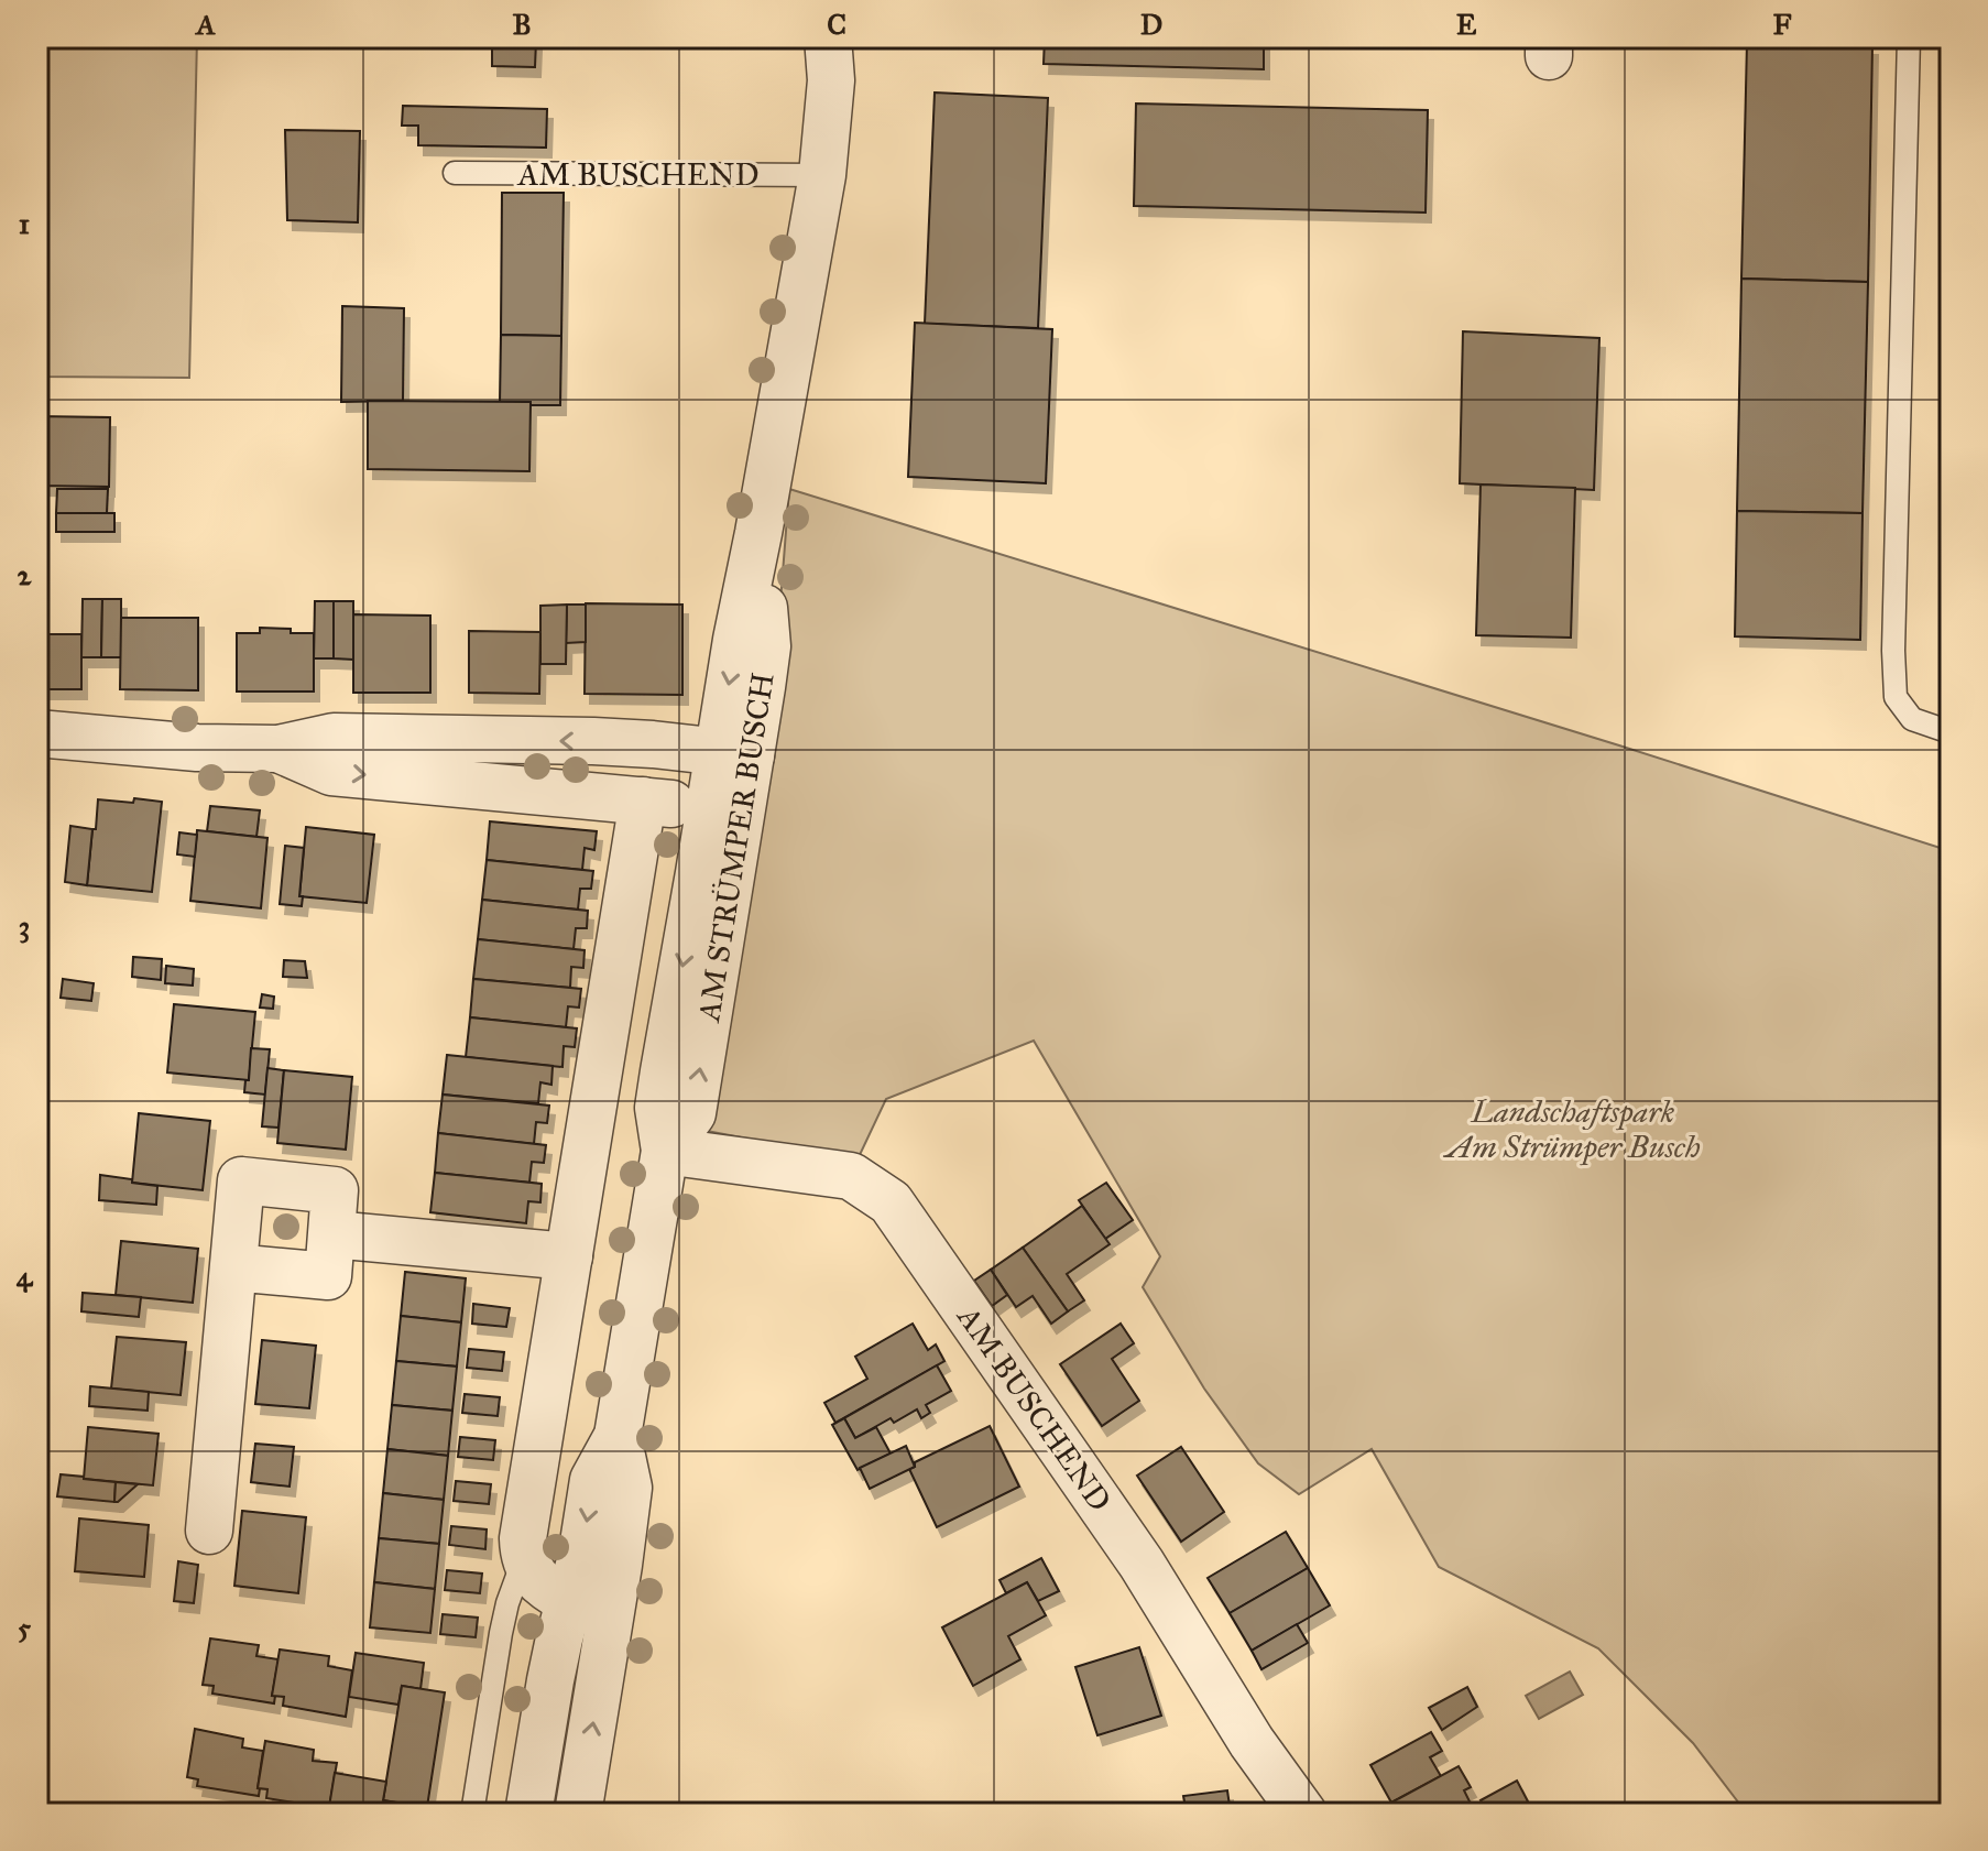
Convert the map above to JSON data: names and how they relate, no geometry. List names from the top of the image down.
{
  "streets": {
    "street": ["AM BUSCHEND", "AM STRÜMPER BUSCH"]
  },
  "crossings": [
    ["AM BUSCHEND", "AM STRÜMPER BUSCH"]
  ],
  "parks": ["Landschaftspark Am Strümper Busch"],
  "grid": {
    "columns": [
      "A",
      "B",
      "C",
      "D",
      "E",
      "F"
    ],
    "rows": [
      "1",
      "2",
      "3",
      "4",
      "5"
    ]
  }
}
